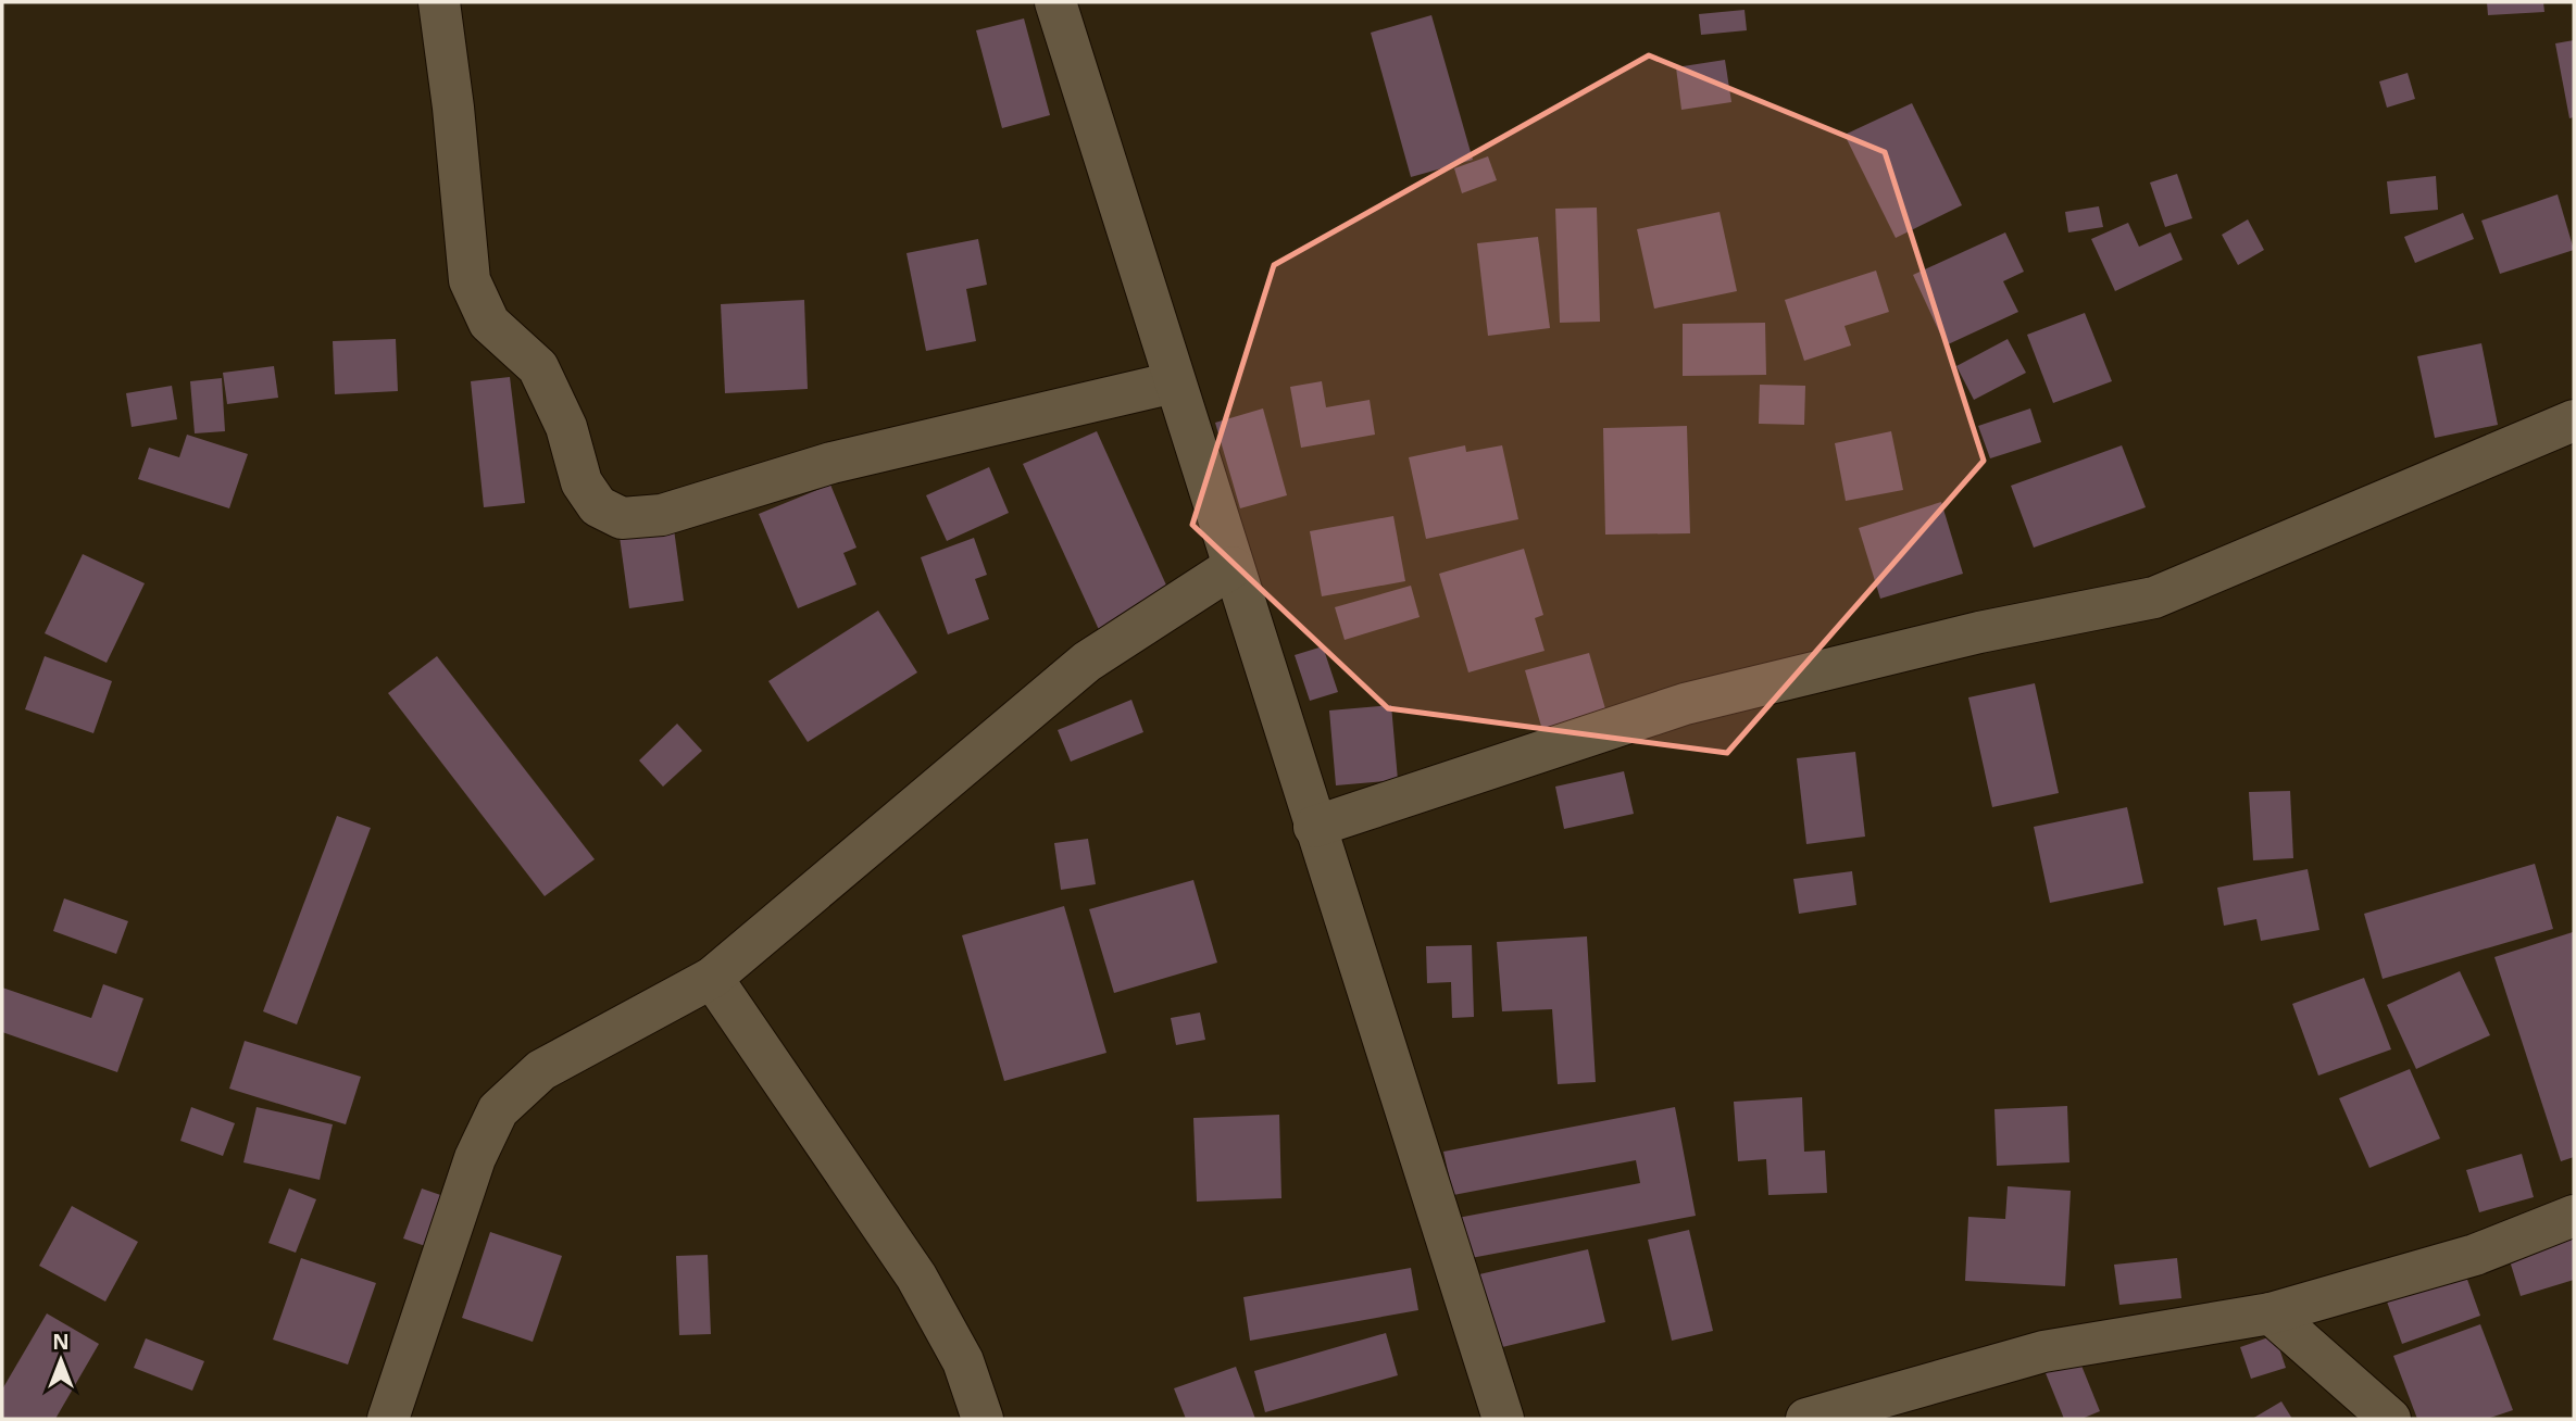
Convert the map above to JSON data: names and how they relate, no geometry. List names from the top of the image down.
{
  "north": "top"
}
